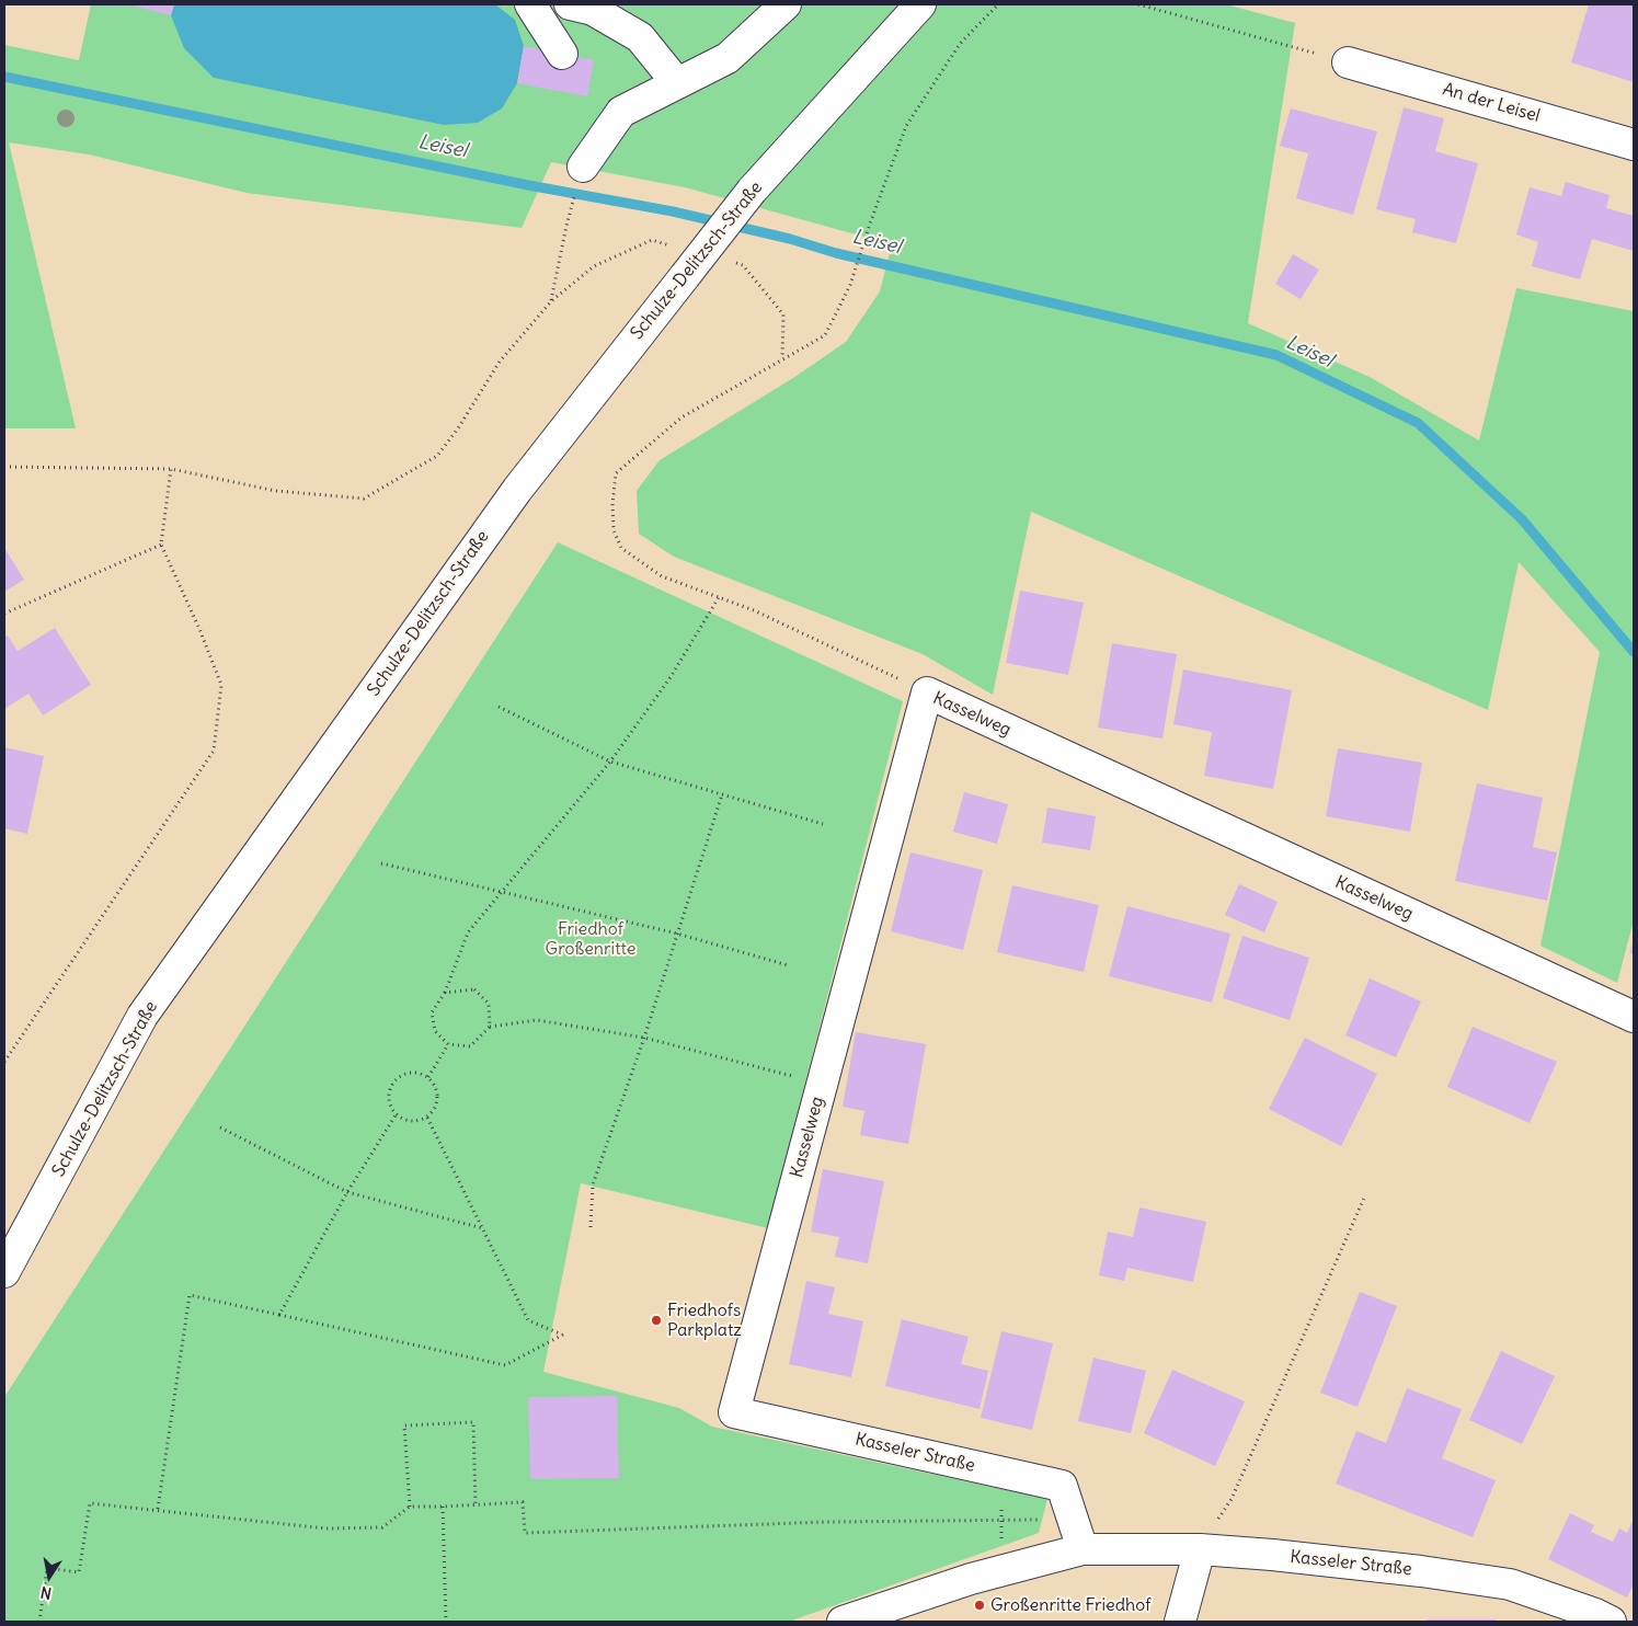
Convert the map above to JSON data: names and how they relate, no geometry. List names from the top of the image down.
{
  "streets": {
    "street": [
      "An der Leisel",
      "Schulze-Delitzsch-Straße",
      "Kasselweg",
      "Kasseler Straße"
    ]
  },
  "crossings": [
    ["Kasselweg", "Kasseler Straße"]
  ],
  "water": ["Leisel"],
  "parks": ["Friedhof Großenritte"],
  "places": ["Friedhofs Parkplatz", "Großenritte Friedhof"],
  "north": "bottom"
}
